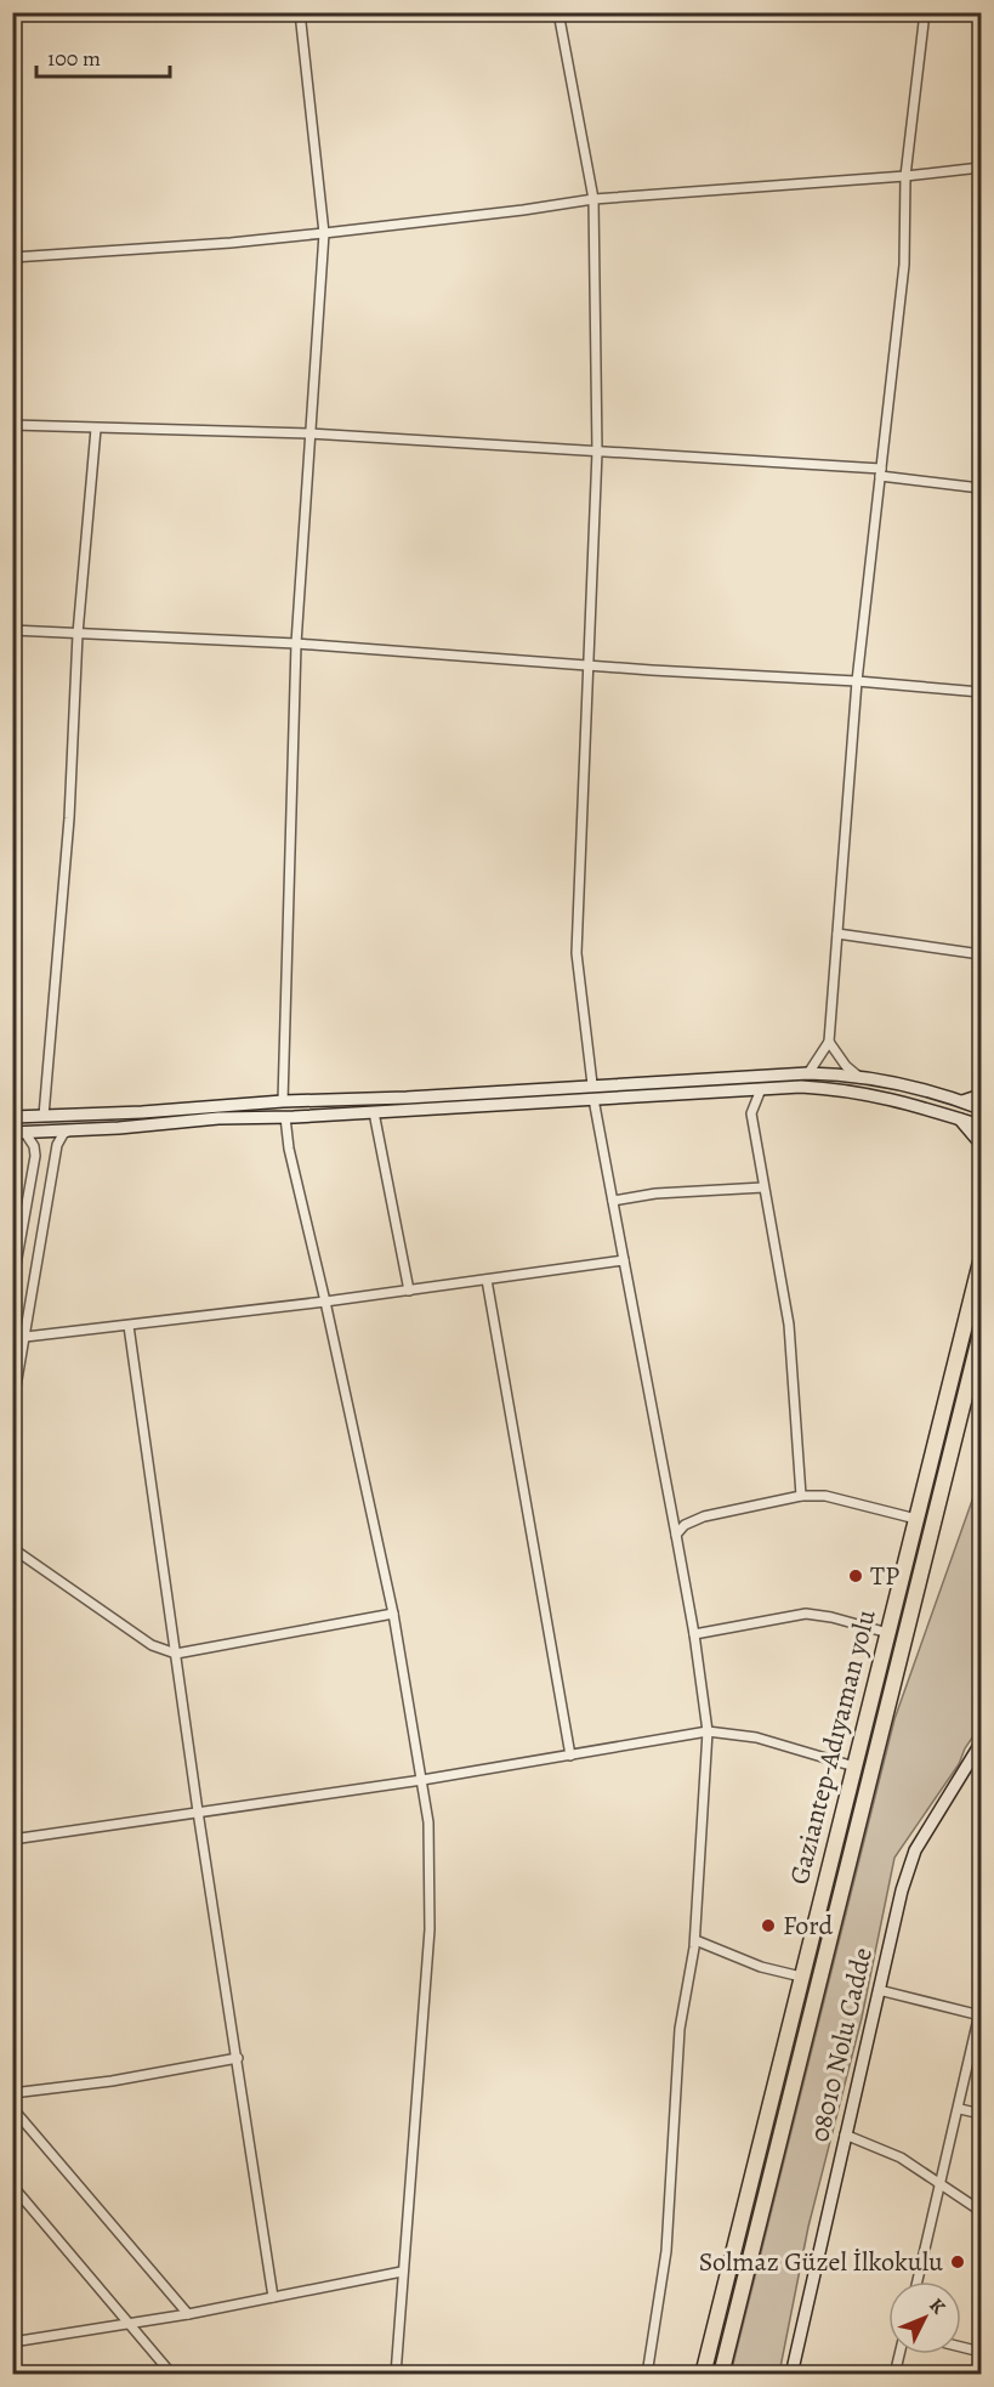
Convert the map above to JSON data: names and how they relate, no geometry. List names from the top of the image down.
{
  "streets": {
    "highway": ["Gaziantep-Adıyaman yolu"],
    "street": ["08010 Nolu Cadde"]
  },
  "places": ["TP", "Ford", "Solmaz Güzel İlkokulu"],
  "scale_bar": "100 m",
  "north": "top right"
}
